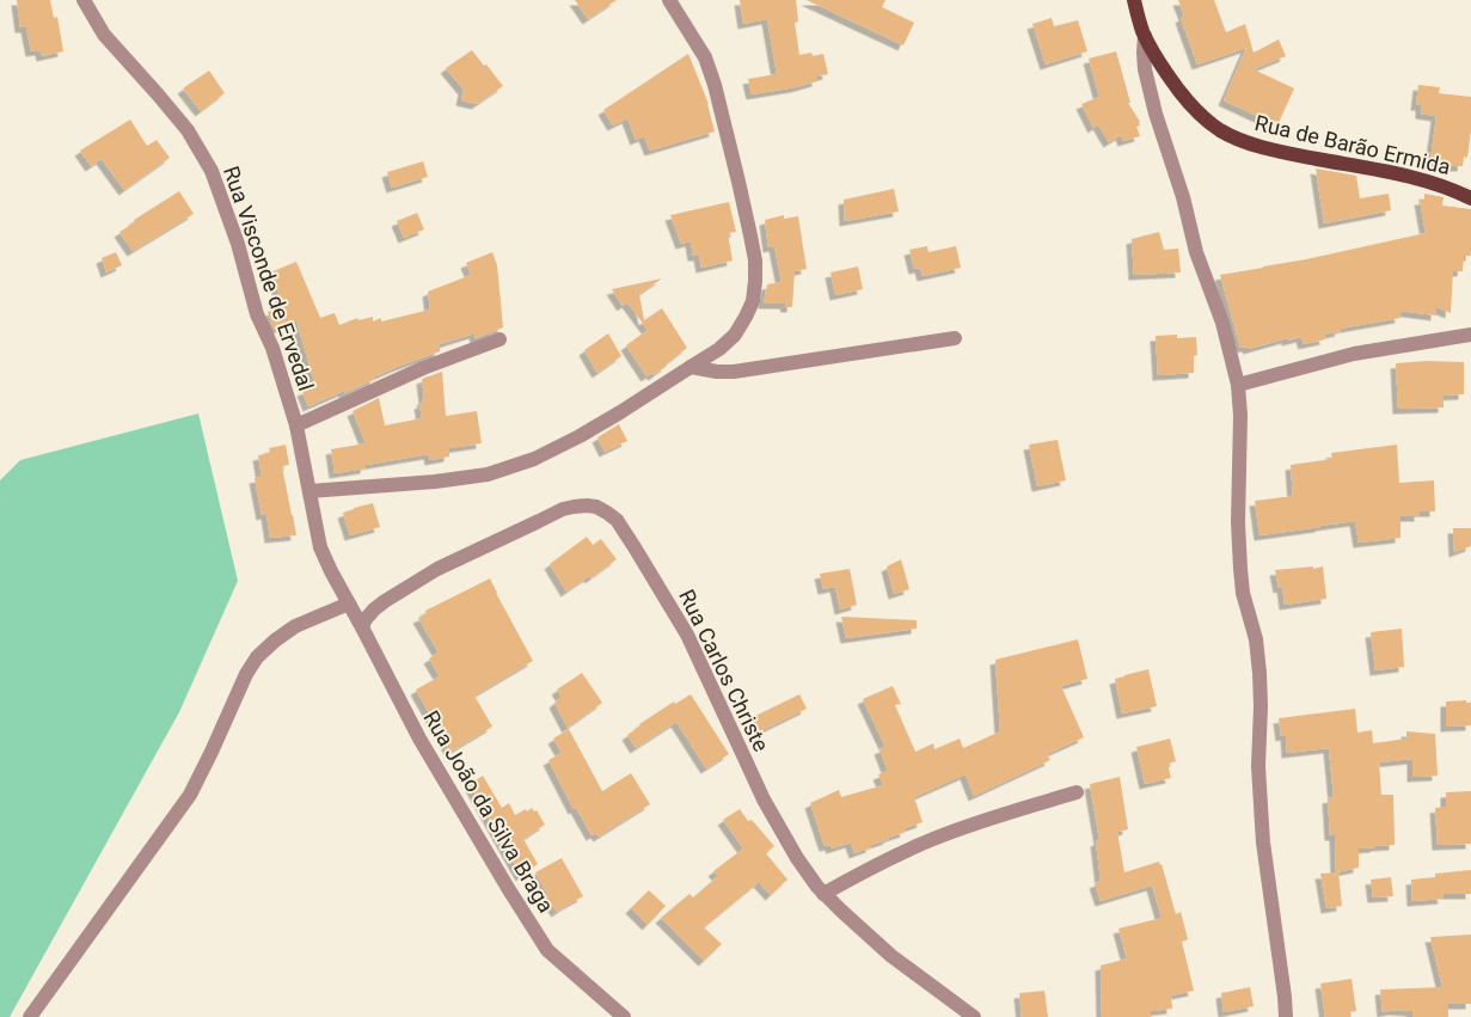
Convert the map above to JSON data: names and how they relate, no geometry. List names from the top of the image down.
{
  "streets": {
    "main road": ["Rua de Barão Ermida"],
    "street": ["Rua Visconde de Ervedal", "Rua Carlos Christe", "Rua João da Silva Braga"]
  },
  "crossings": [
    ["Rua Visconde de Ervedal", "Rua João da Silva Braga"],
    ["Rua Carlos Christe", "Rua João da Silva Braga"]
  ]
}
